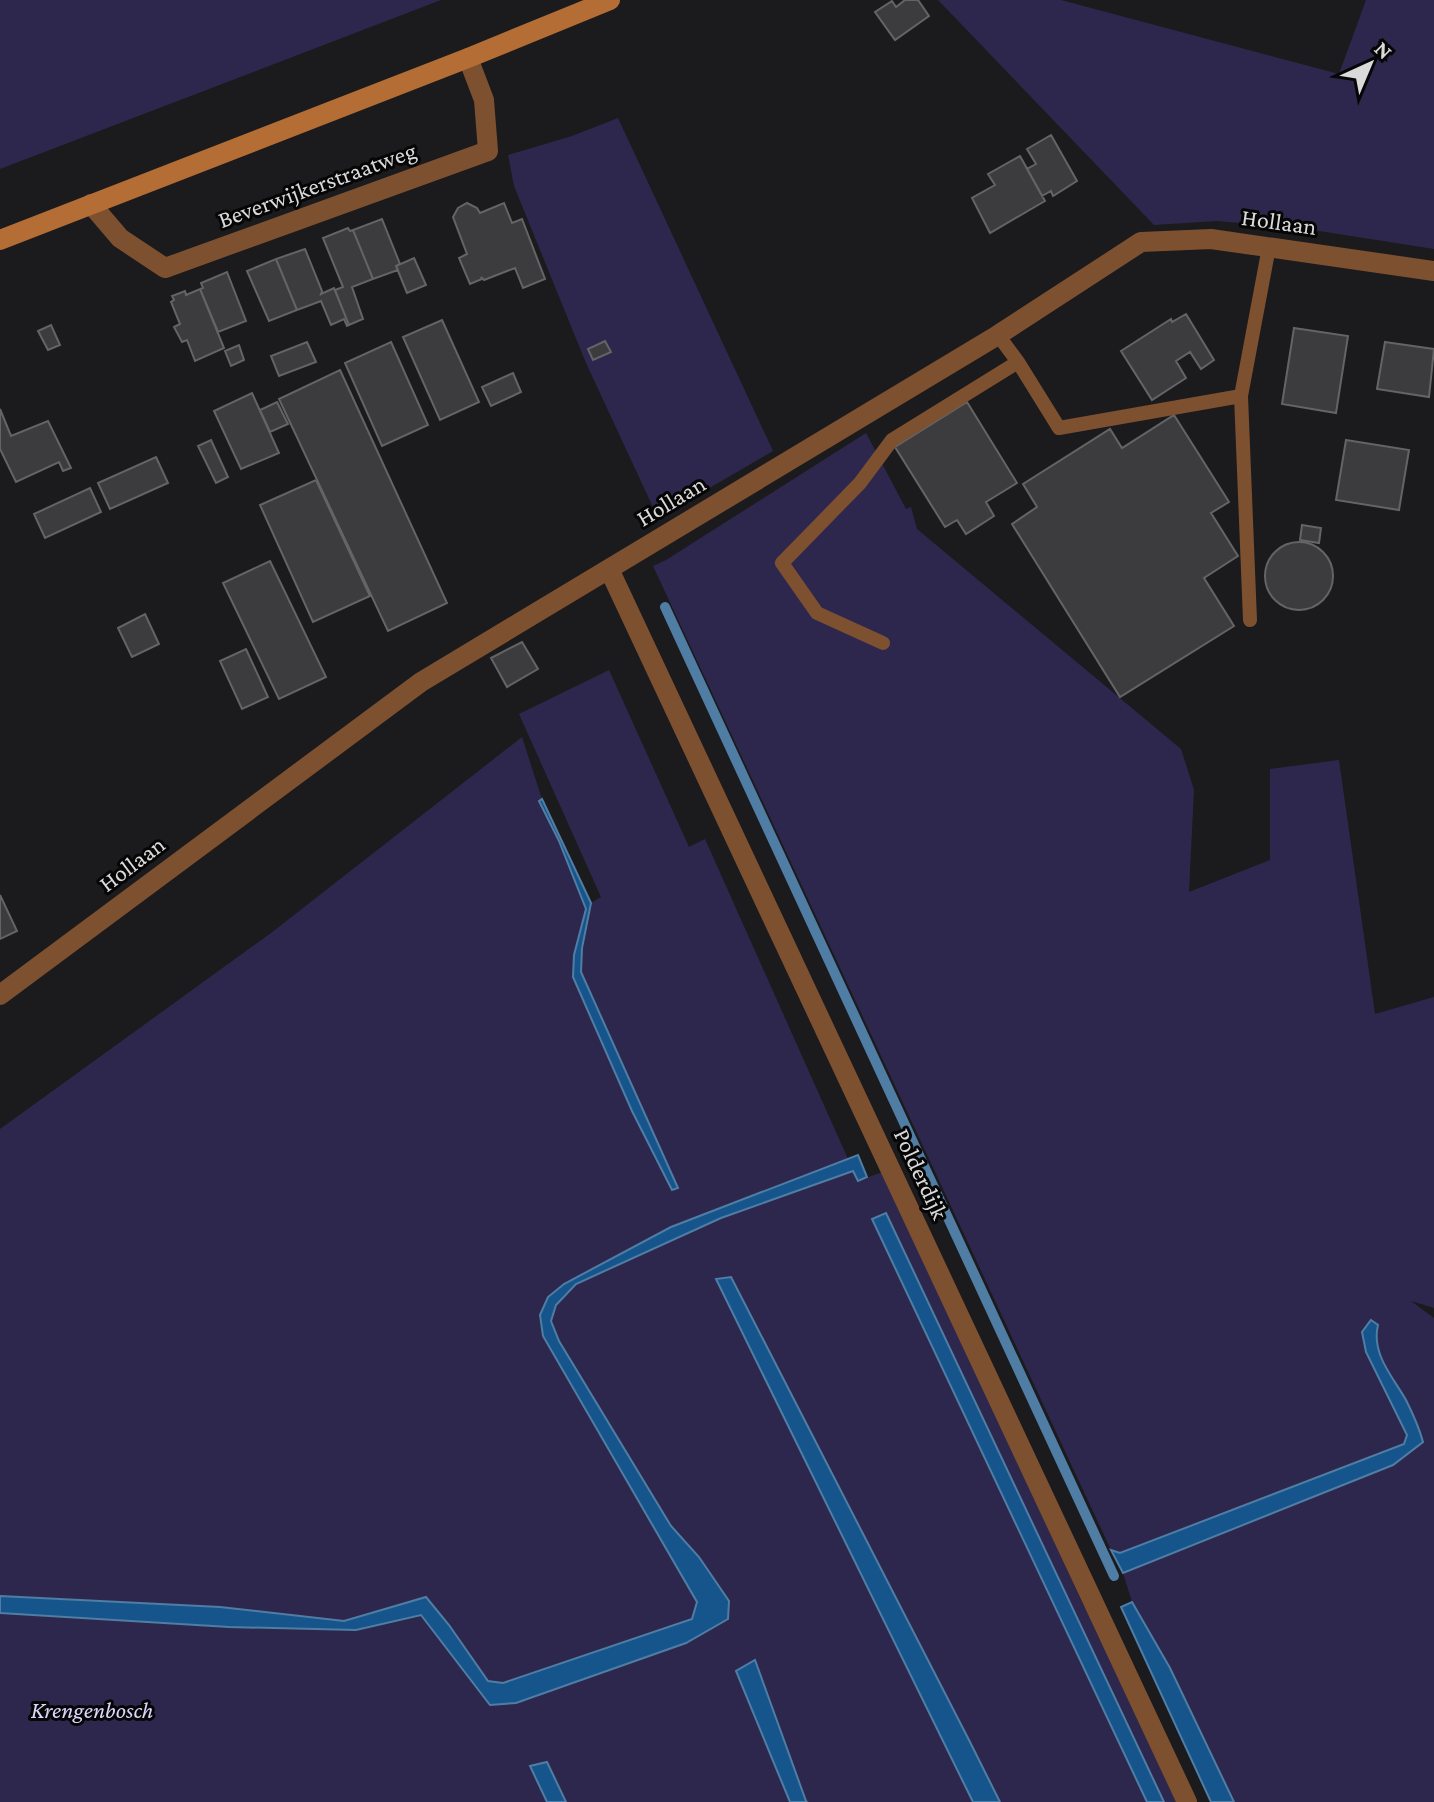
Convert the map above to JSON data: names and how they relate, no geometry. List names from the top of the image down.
{
  "streets": {
    "street": ["Beverwijkerstraatweg", "Hollaan", "Polderdijk"]
  },
  "crossings": [
    ["Hollaan", "Polderdijk"]
  ],
  "parks": ["Krengenbosch"],
  "north": "top right"
}
